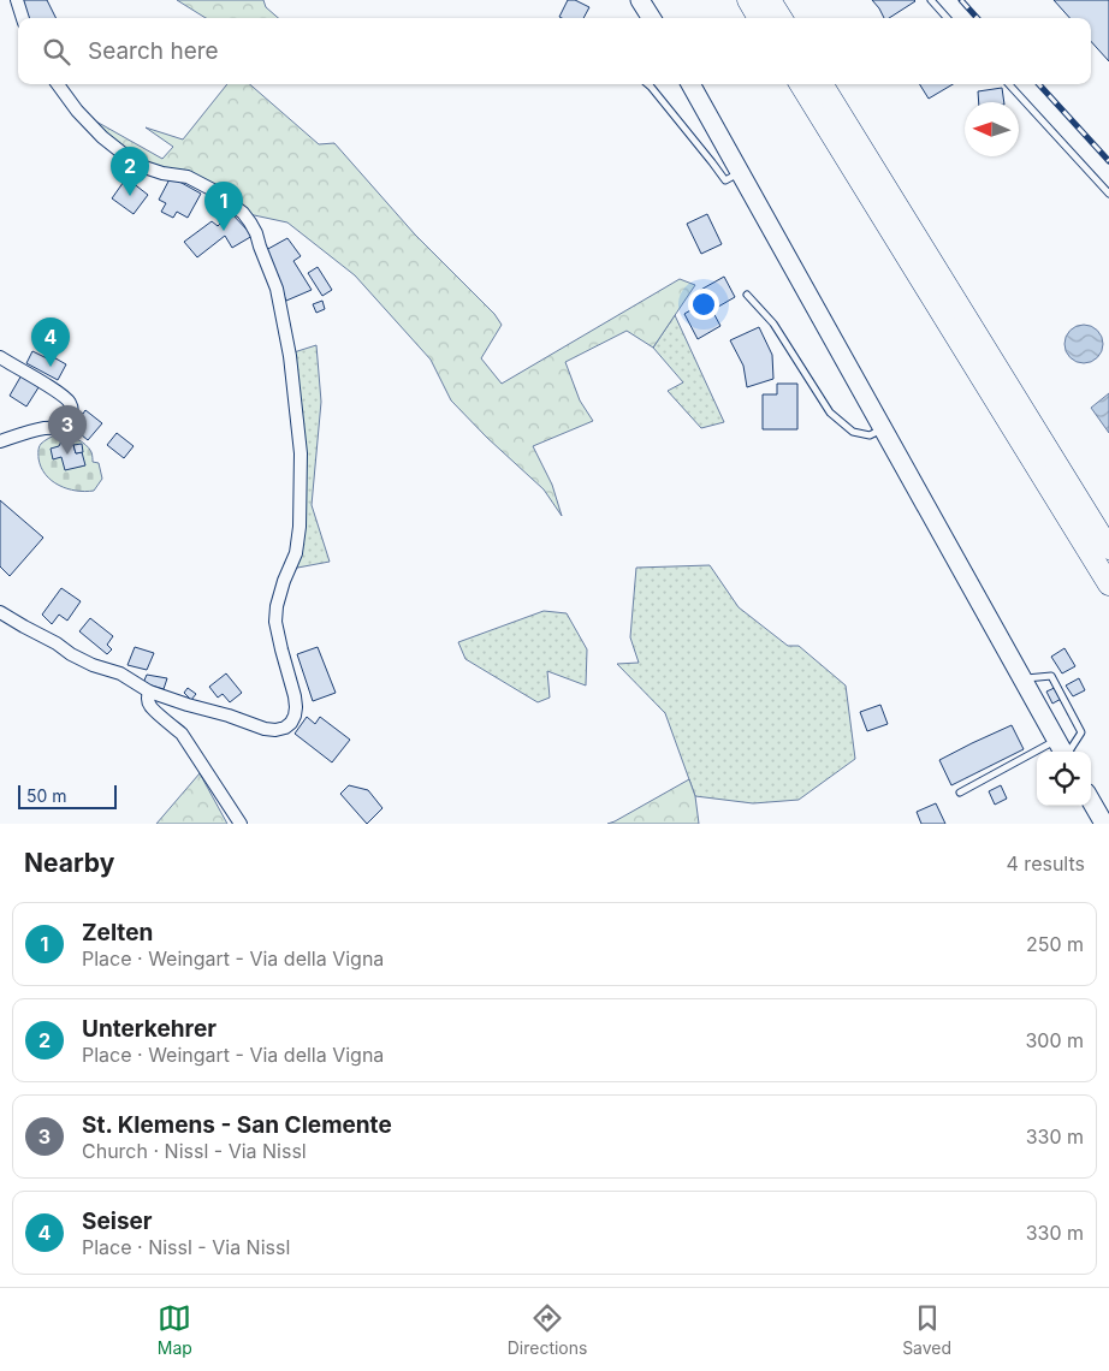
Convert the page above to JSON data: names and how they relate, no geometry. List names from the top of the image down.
{
  "scale_bar": "50 m",
  "north": "left",
  "page": {
    "search": "Search here",
    "pins": [
      "2",
      "1",
      "4",
      "3"
    ],
    "scale": "50 m",
    "heading": ["Nearby", "4 results"],
    "list": [
      {
        "mark": "1",
        "name": "Zelten",
        "note": "Place · Weingart - Via della Vigna",
        "value": "250 m"
      },
      {
        "mark": "2",
        "name": "Unterkehrer",
        "note": "Place · Weingart - Via della Vigna",
        "value": "300 m"
      },
      {
        "mark": "3",
        "name": "St. Klemens - San Clemente",
        "note": "Church · Nissl - Via Nissl",
        "value": "330 m"
      },
      {
        "mark": "4",
        "name": "Seiser",
        "note": "Place · Nissl - Via Nissl",
        "value": "330 m"
      }
    ],
    "nav": ["Map", "Directions", "Saved"]
  }
}
